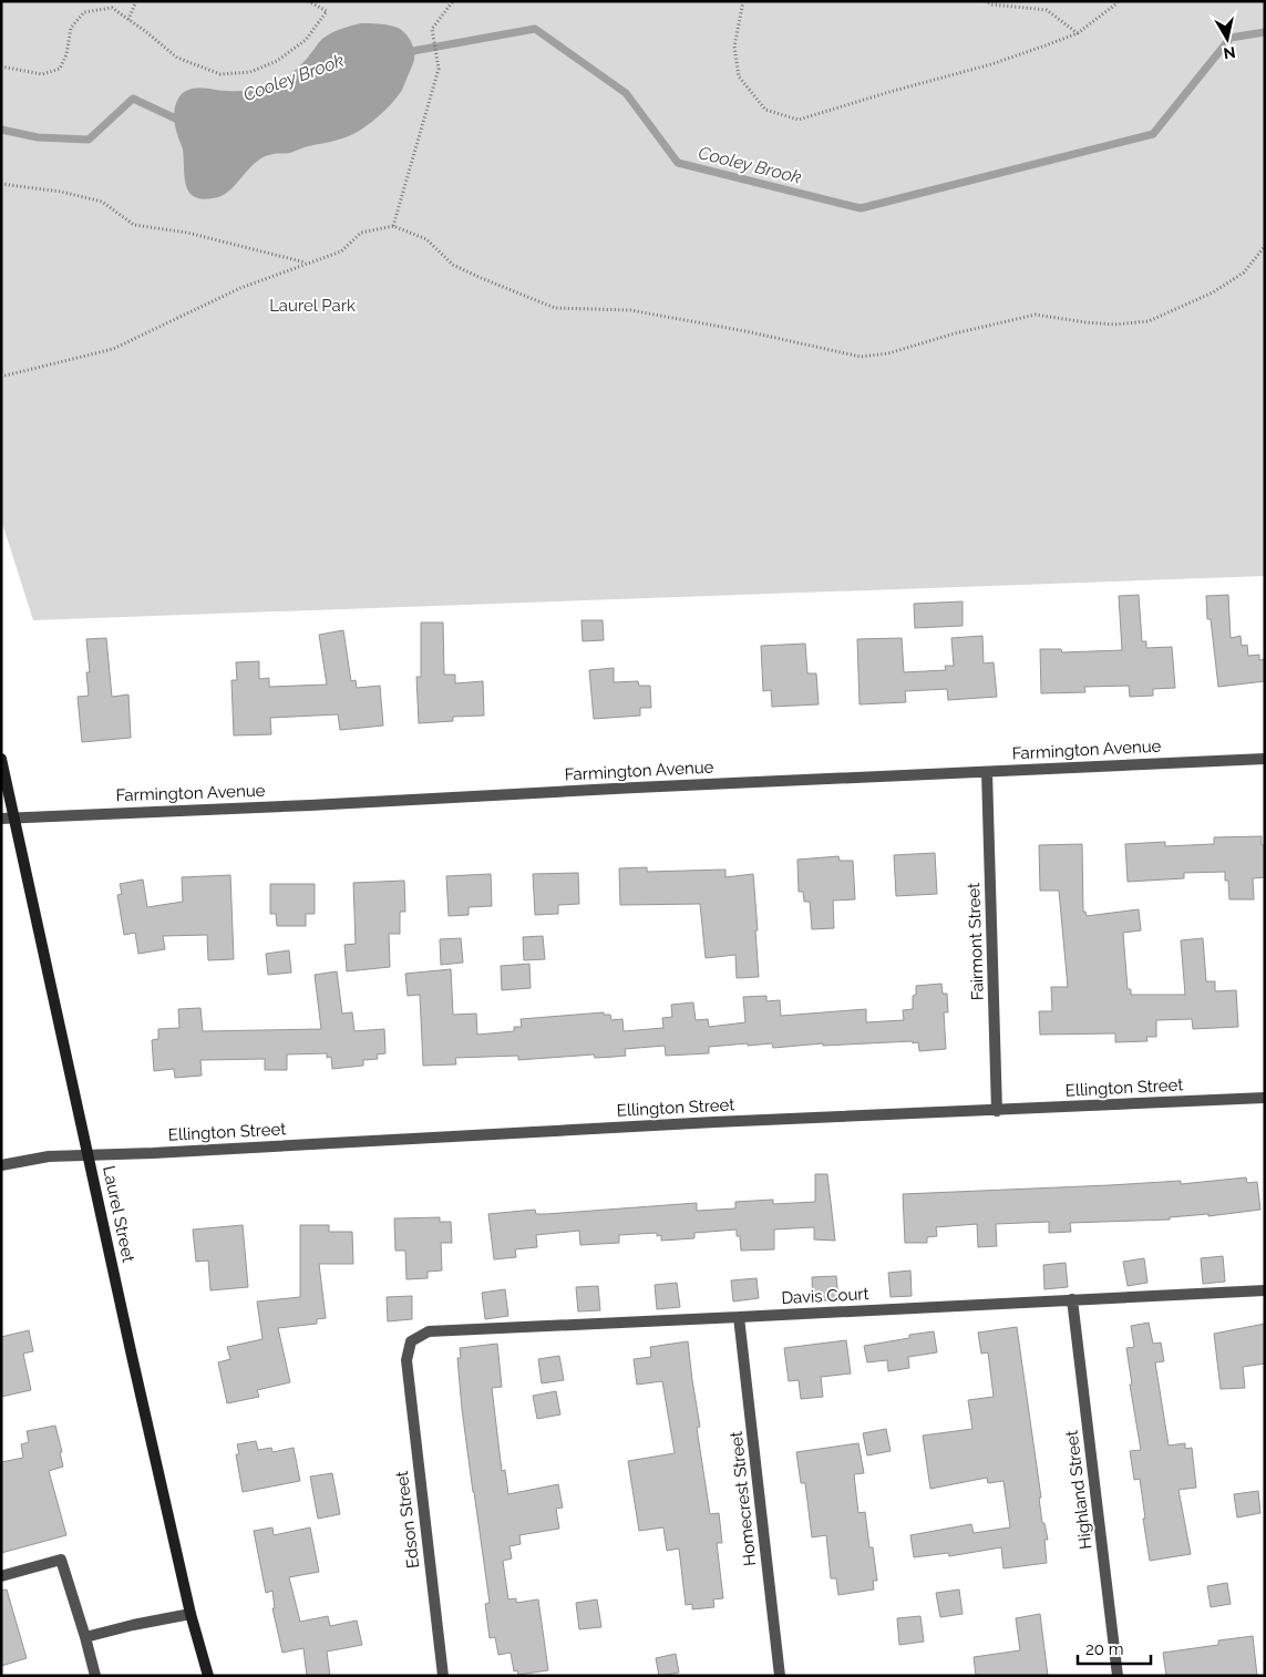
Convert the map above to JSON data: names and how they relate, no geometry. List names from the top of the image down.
{
  "streets": {
    "street": [
      "Farmington Avenue",
      "Fairmont Street",
      "Ellington Street",
      "Laurel Street",
      "Davis Court",
      "Highland Street",
      "Homecrest Street",
      "Edson Street"
    ]
  },
  "crossings": [
    ["Farmington Avenue", "Fairmont Street"],
    ["Farmington Avenue", "Laurel Street"],
    ["Fairmont Street", "Ellington Street"],
    ["Ellington Street", "Laurel Street"],
    ["Davis Court", "Highland Street"],
    ["Davis Court", "Homecrest Street"],
    ["Davis Court", "Edson Street"]
  ],
  "water": ["Cooley Brook"],
  "parks": ["Laurel Park"],
  "scale_bar": "20 m",
  "north": "bottom"
}
